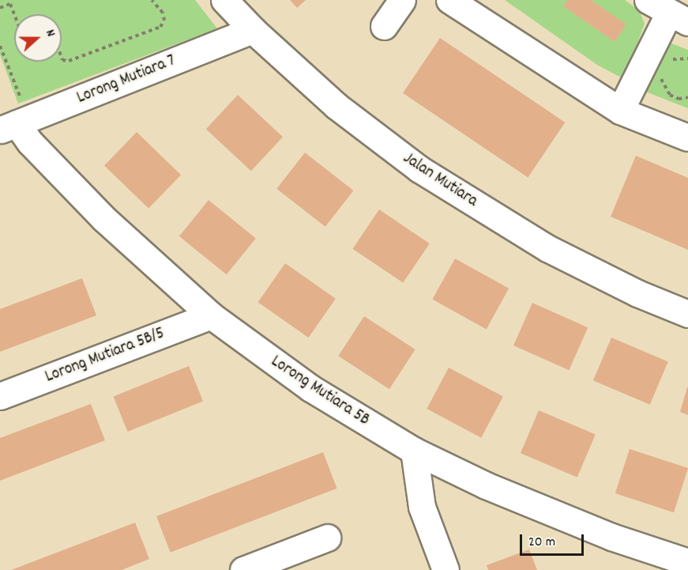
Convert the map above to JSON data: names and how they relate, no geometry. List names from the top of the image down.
{
  "streets": {
    "street": [
      "Lorong Mutiara 7",
      "Jalan Mutiara",
      "Lorong Mutiara 5B/5",
      "Lorong Mutiara 5B"
    ]
  },
  "crossings": [
    ["Lorong Mutiara 7", "Jalan Mutiara"],
    ["Lorong Mutiara 7", "Lorong Mutiara 5B"],
    ["Lorong Mutiara 5B/5", "Lorong Mutiara 5B"]
  ],
  "scale_bar": "20 m",
  "north": "right"
}
